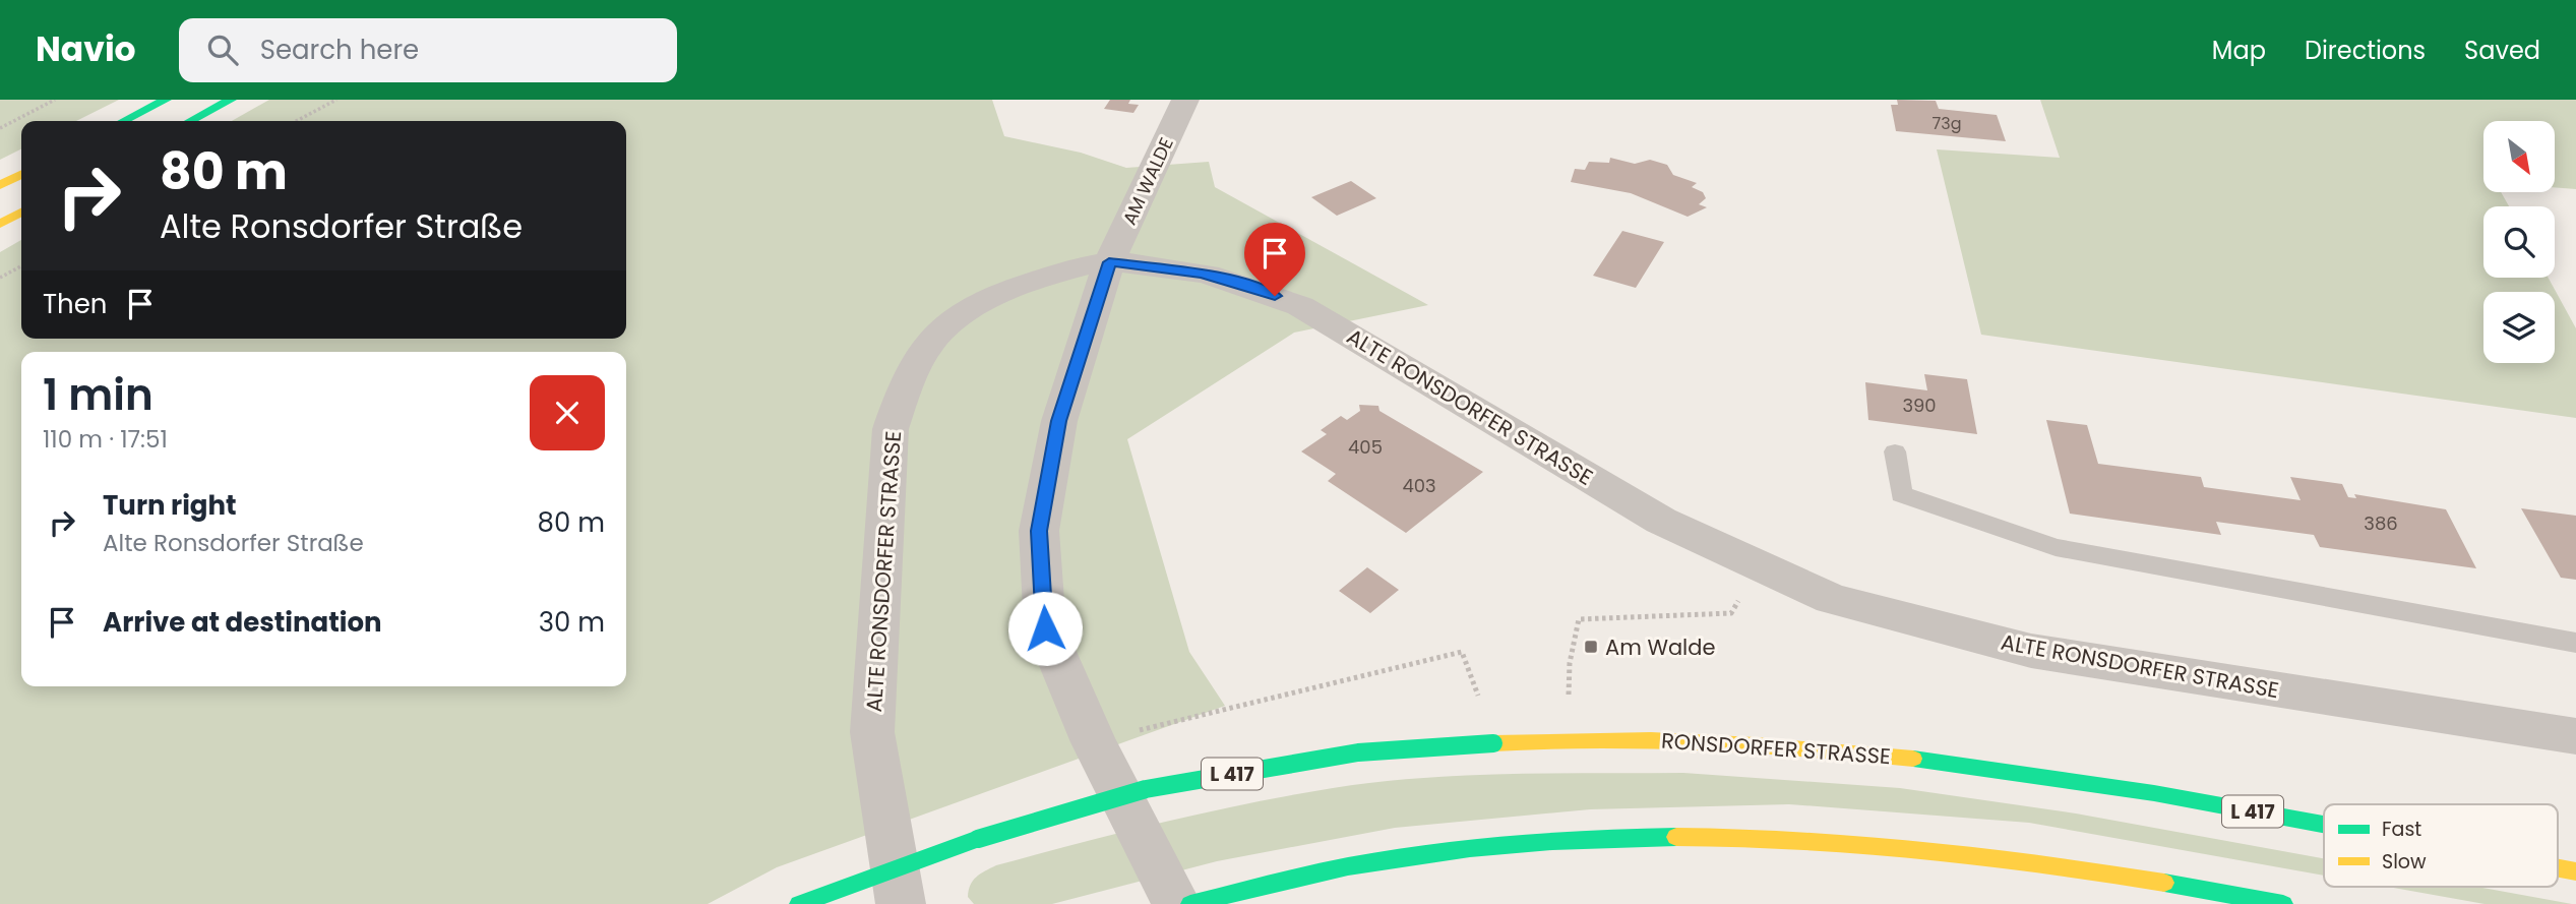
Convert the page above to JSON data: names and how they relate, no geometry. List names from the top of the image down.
{
  "streets": {
    "main road": ["RONSDORFER STRASSE", "L 417"],
    "street": ["AM WALDE", "ALTE RONSDORFER STRASSE"]
  },
  "crossings": [
    ["AM WALDE", "ALTE RONSDORFER STRASSE"],
    ["ALTE RONSDORFER STRASSE", "RONSDORFER STRASSE"],
    ["ALTE RONSDORFER STRASSE", "L 417"],
    ["RONSDORFER STRASSE", "L 417"]
  ],
  "places": {
    "transit": ["Am Walde"]
  },
  "house_numbers": [
    "73g",
    "390",
    "405",
    "403",
    "386"
  ],
  "legend": ["Fast", "Slow"],
  "north": "bottom right",
  "page": {
    "header": "Navio",
    "search": "Search here",
    "nav": ["Map", "Directions", "Saved"],
    "turn": ["80 m", "Alte Ronsdorfer Straße"],
    "then": "Then",
    "heading": ["1 min", "110 m · 17:51"],
    "list": [
      {
        "name": "Turn right",
        "note": "Alte Ronsdorfer Straße",
        "value": "80 m"
      },
      {
        "name": "Arrive at destination",
        "value": "30 m"
      }
    ]
  }
}
